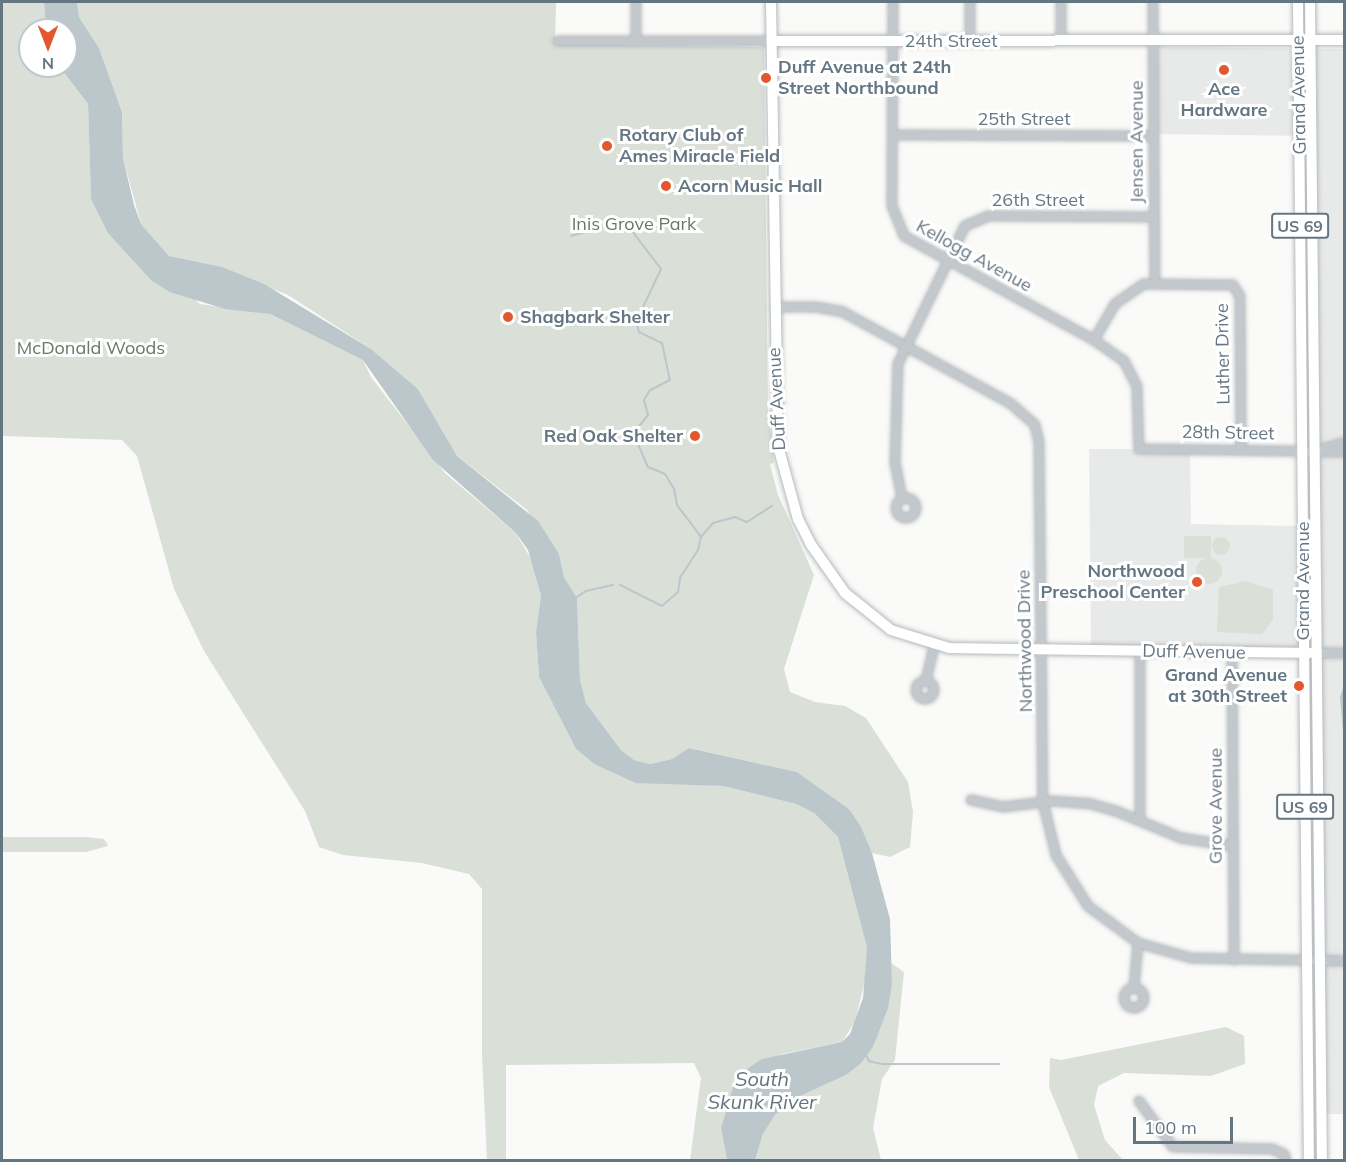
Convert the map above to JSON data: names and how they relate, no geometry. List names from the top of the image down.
{
  "streets": {
    "main road": [
      "24th Street",
      "Grand Avenue",
      "US 69",
      "Duff Avenue"
    ],
    "street": [
      "25th Street",
      "Jensen Avenue",
      "26th Street",
      "Kellogg Avenue",
      "Luther Drive",
      "28th Street",
      "Northwood Drive",
      "Grove Avenue"
    ]
  },
  "crossings": [
    ["24th Street", "Grand Avenue"],
    ["24th Street", "Jensen Avenue"],
    ["24th Street", "Kellogg Avenue"],
    ["24th Street", "Duff Avenue"],
    ["Grand Avenue", "Duff Avenue"],
    ["Grand Avenue", "28th Street"],
    ["Grand Avenue", "Northwood Drive"],
    ["25th Street", "Jensen Avenue"],
    ["25th Street", "Kellogg Avenue"],
    ["Jensen Avenue", "26th Street"],
    ["Jensen Avenue", "Luther Drive"],
    ["26th Street", "Kellogg Avenue"],
    ["26th Street", "Northwood Drive"],
    ["Kellogg Avenue", "Luther Drive"],
    ["Kellogg Avenue", "28th Street"],
    ["Luther Drive", "28th Street"],
    ["Duff Avenue", "Northwood Drive"],
    ["Duff Avenue", "Grove Avenue"],
    ["Northwood Drive", "Grove Avenue"]
  ],
  "water": ["South Skunk River"],
  "parks": ["Inis Grove Park", "McDonald Woods"],
  "places": [
    "Ace Hardware",
    "Duff Avenue at 24th Street Northbound",
    "Rotary Club of Ames Miracle Field",
    "Acorn Music Hall",
    "Shagbark Shelter",
    "Red Oak Shelter",
    "Northwood Preschool Center",
    "Grand Avenue at 30th Street"
  ],
  "scale_bar": "100 m",
  "north": "bottom"
}
